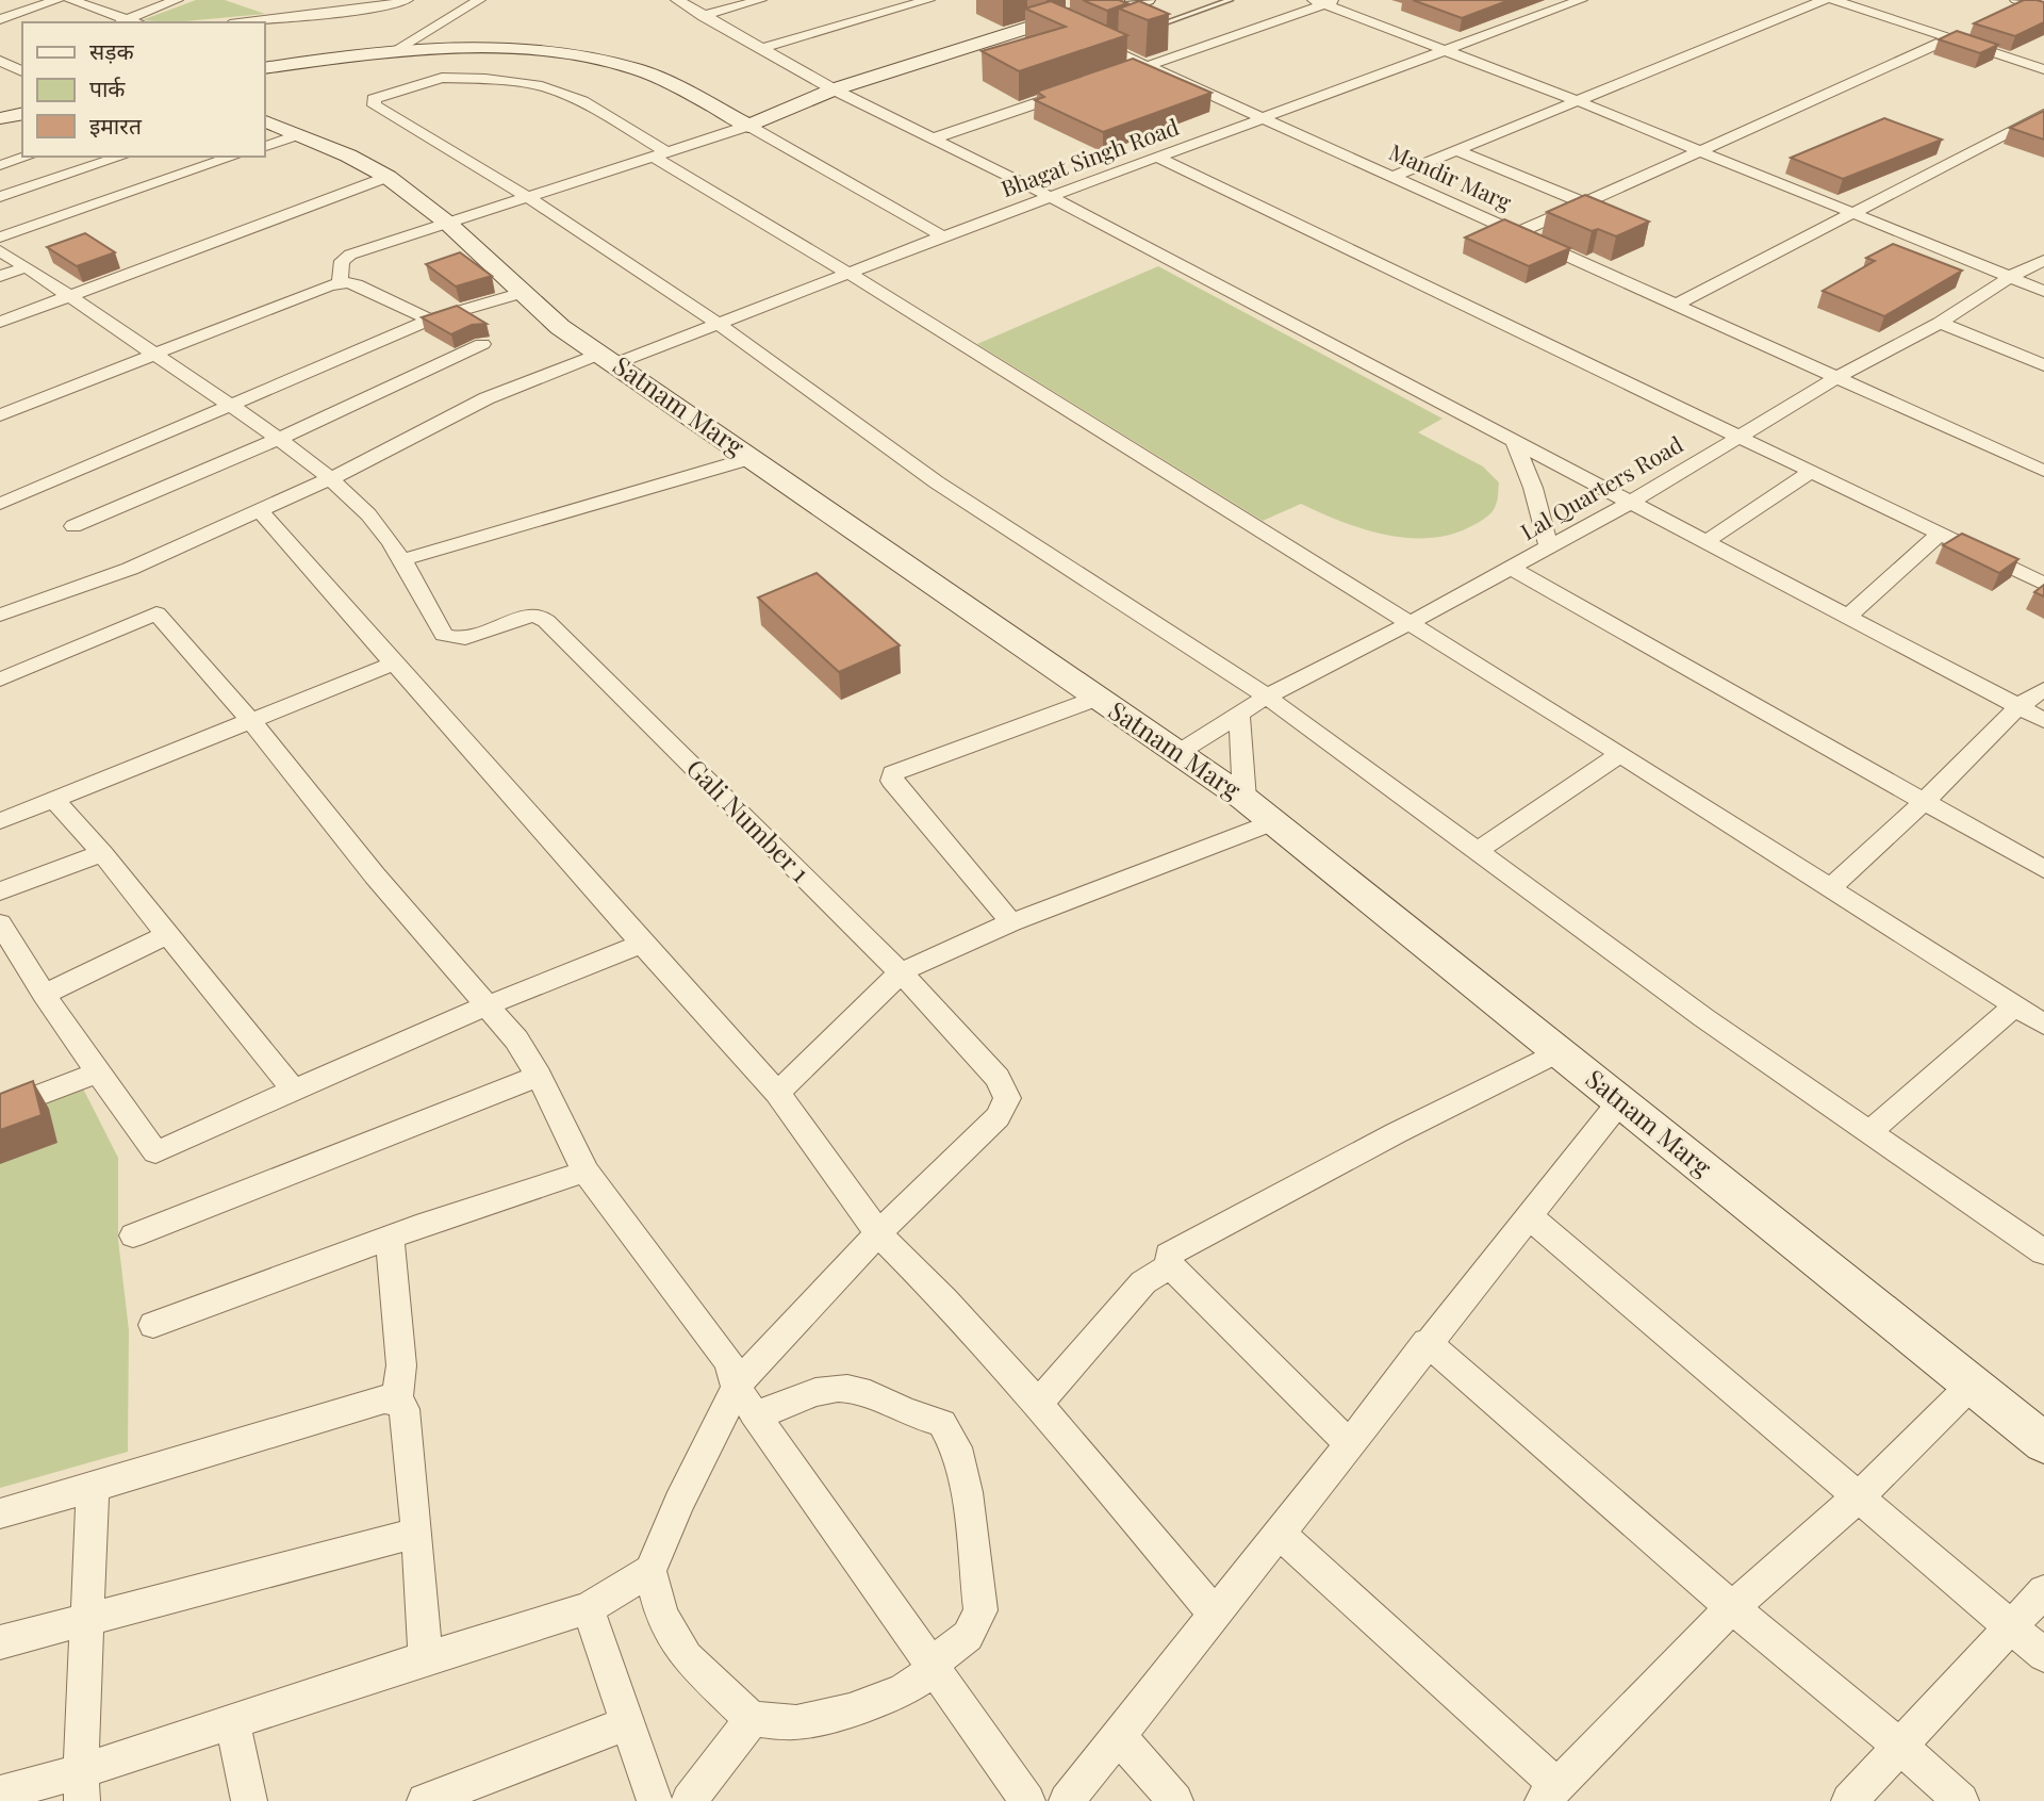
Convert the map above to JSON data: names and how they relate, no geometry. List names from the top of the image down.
{
  "streets": {
    "street": [
      "Bhagat Singh Road",
      "Mandir Marg",
      "Satnam Marg",
      "Lal Quarters Road",
      "Gali Number 1"
    ]
  },
  "crossings": [
    ["Bhagat Singh Road", "Mandir Marg"],
    ["Bhagat Singh Road", "Satnam Marg"],
    ["Mandir Marg", "Lal Quarters Road"],
    ["Satnam Marg", "Lal Quarters Road"]
  ],
  "legend": ["सड़क", "पार्क", "इमारत"]
}
